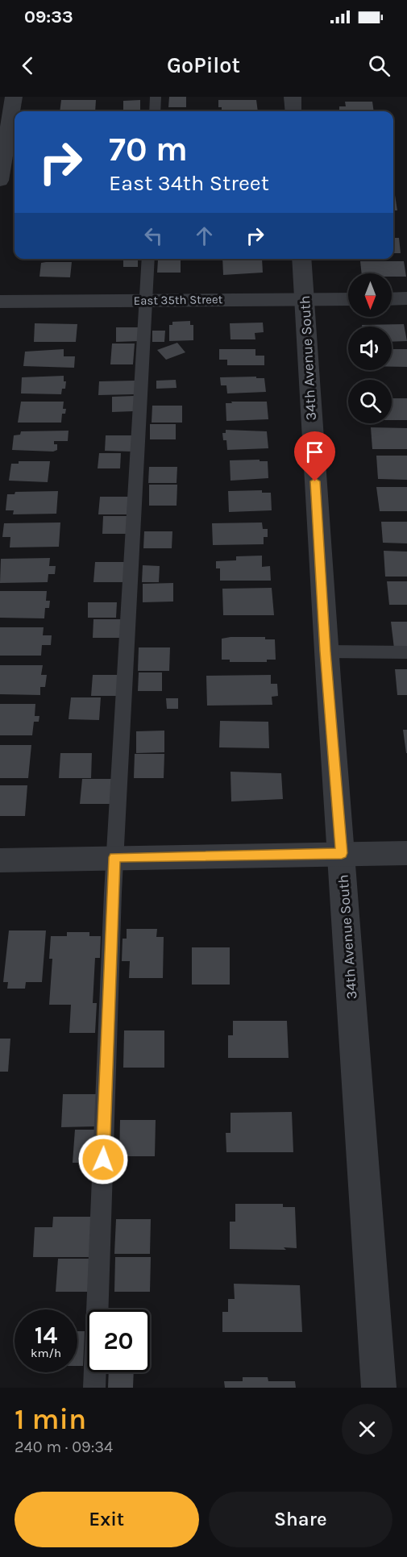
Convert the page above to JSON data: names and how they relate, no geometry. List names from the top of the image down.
{
  "streets": {
    "street": ["East 35th Street", "34th Avenue South"]
  },
  "crossings": [
    ["East 35th Street", "34th Avenue South"]
  ],
  "north": "bottom",
  "page": {
    "status": "09:33",
    "header": "GoPilot",
    "turn": ["70 m", "East 34th Street"],
    "speed": "14 km/h",
    "limit": "20",
    "heading": ["1 min", "240 m · 09:34"],
    "buttons": ["Exit", "Share"]
  }
}
